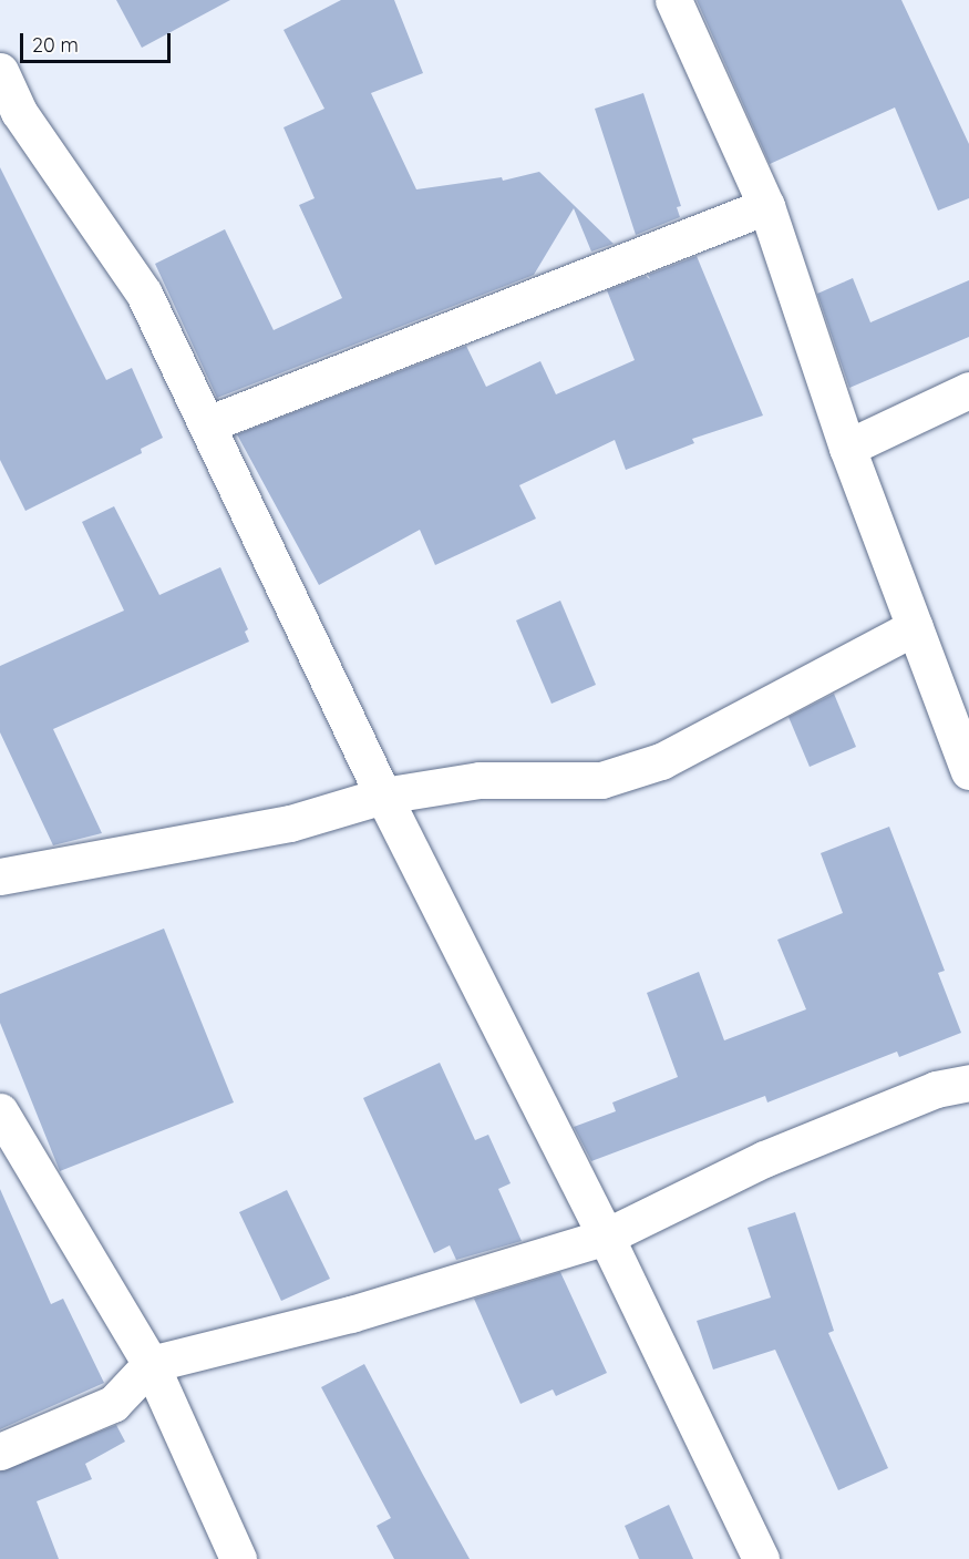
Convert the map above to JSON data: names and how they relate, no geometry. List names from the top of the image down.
{
  "scale_bar": "20 m"
}
